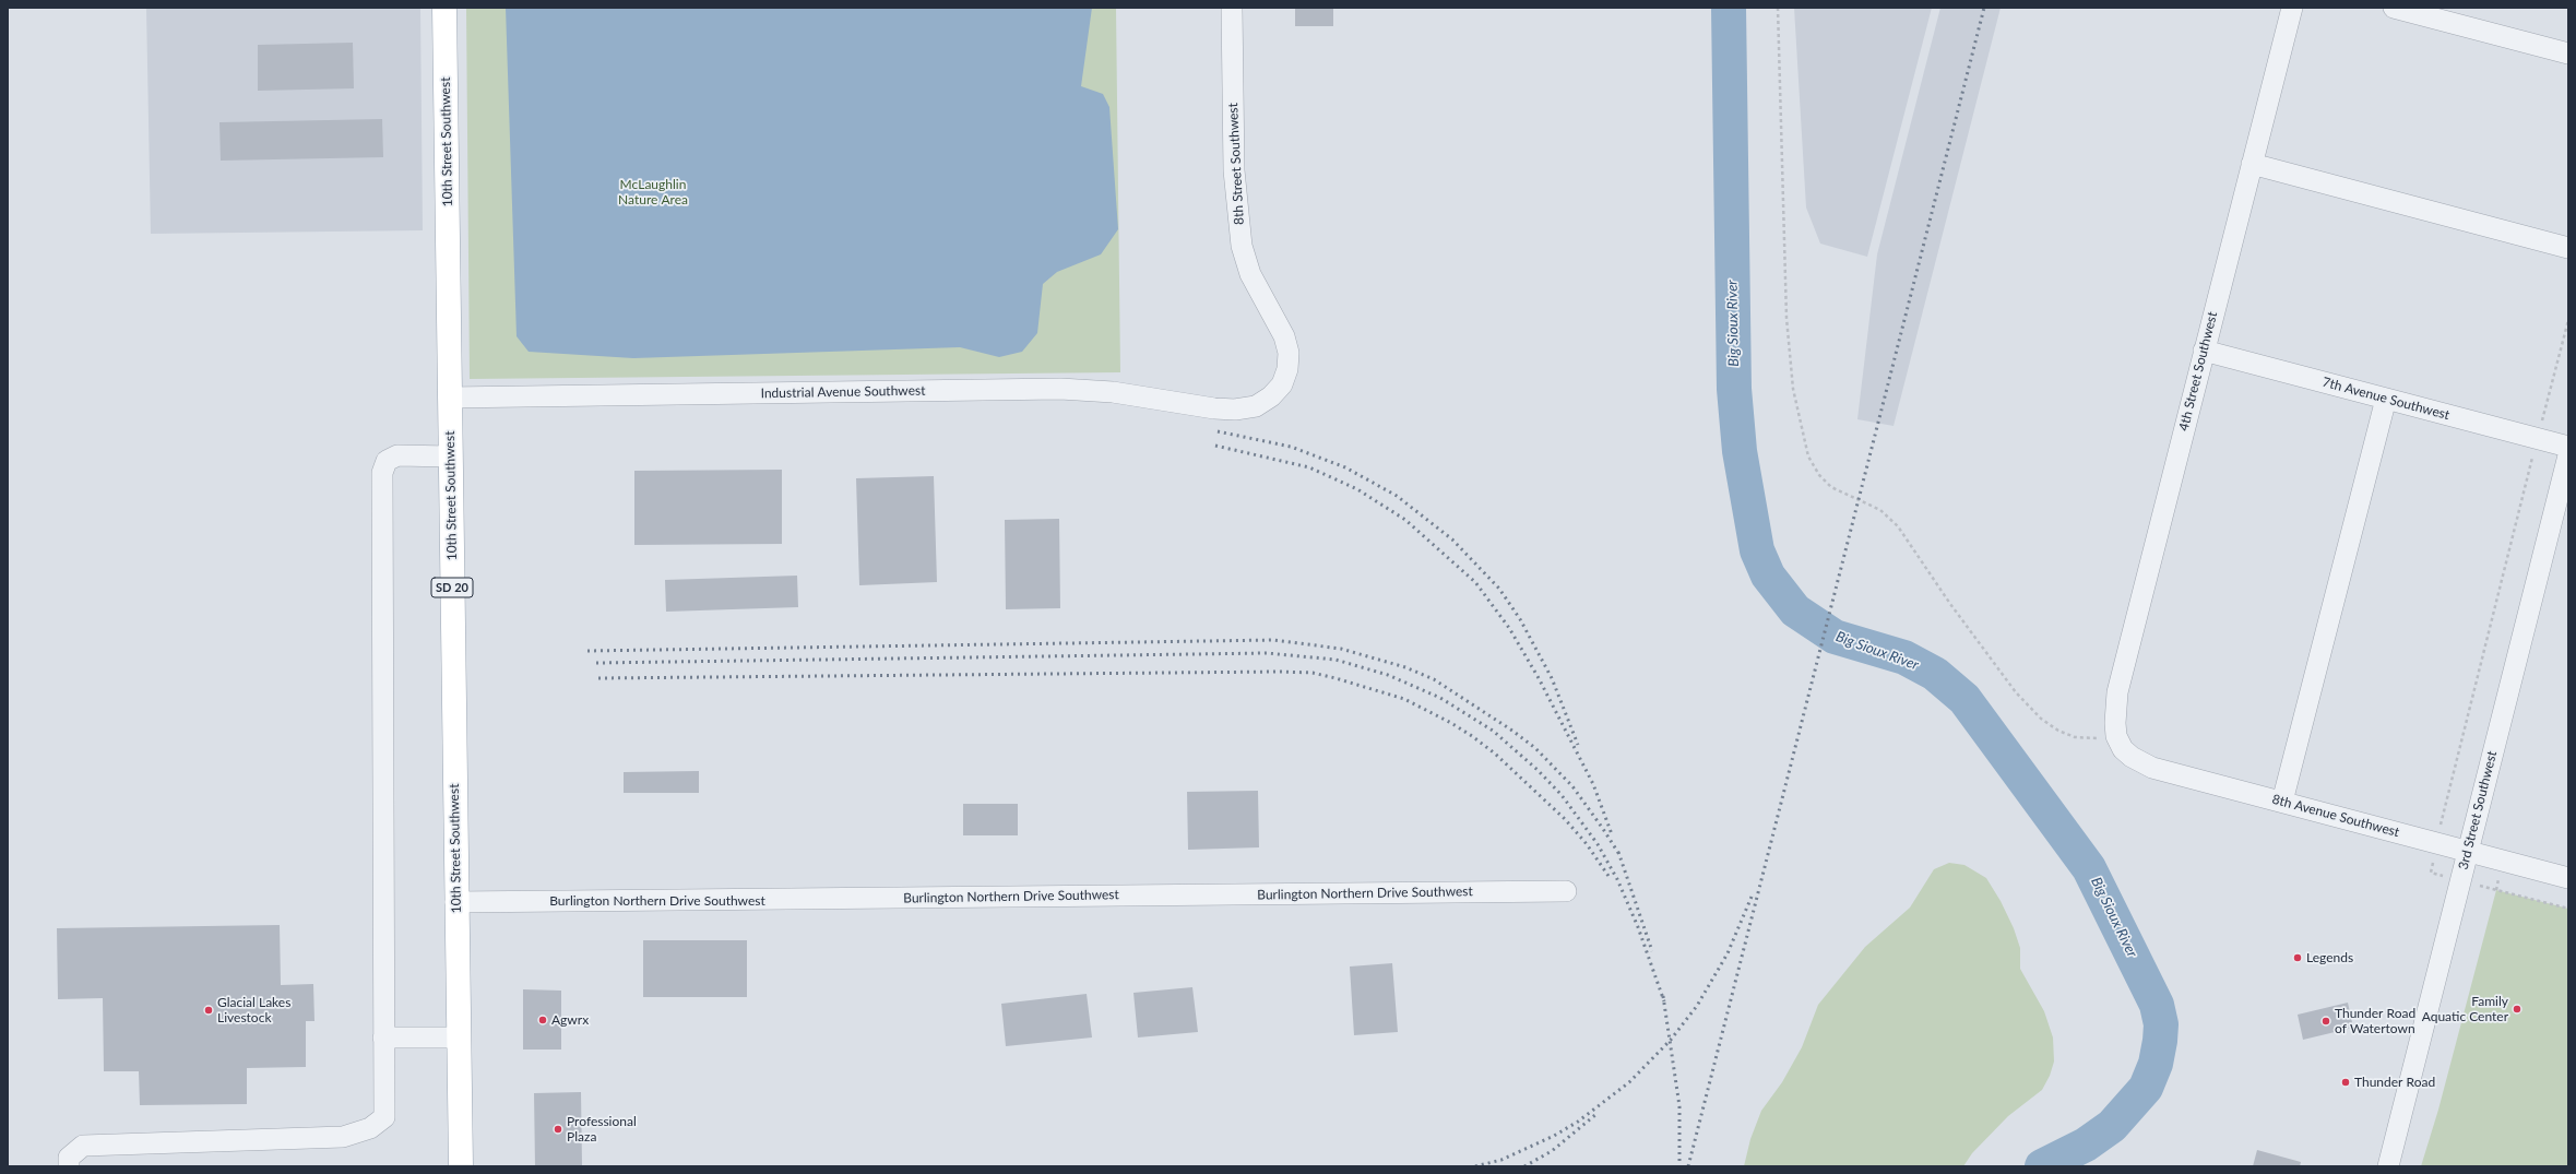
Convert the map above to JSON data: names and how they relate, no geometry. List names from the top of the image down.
{
  "streets": {
    "main road": ["10th Street Southwest", "SD 20"],
    "street": [
      "8th Street Southwest",
      "4th Street Southwest",
      "Industrial Avenue Southwest",
      "7th Avenue Southwest",
      "3rd Street Southwest",
      "8th Avenue Southwest",
      "Burlington Northern Drive Southwest"
    ]
  },
  "crossings": [
    ["10th Street Southwest", "Industrial Avenue Southwest"],
    ["10th Street Southwest", "Burlington Northern Drive Southwest"],
    ["8th Street Southwest", "Industrial Avenue Southwest"],
    ["4th Street Southwest", "7th Avenue Southwest"],
    ["4th Street Southwest", "8th Avenue Southwest"],
    ["3rd Street Southwest", "8th Avenue Southwest"]
  ],
  "water": ["Big Sioux River"],
  "parks": ["McLaughlin Nature Area"],
  "places": [
    "Legends",
    "Family Aquatic Center",
    "Glacial Lakes Livestock",
    "Agwrx",
    "Thunder Road of Watertown",
    "Thunder Road",
    "Professional Plaza"
  ]
}
